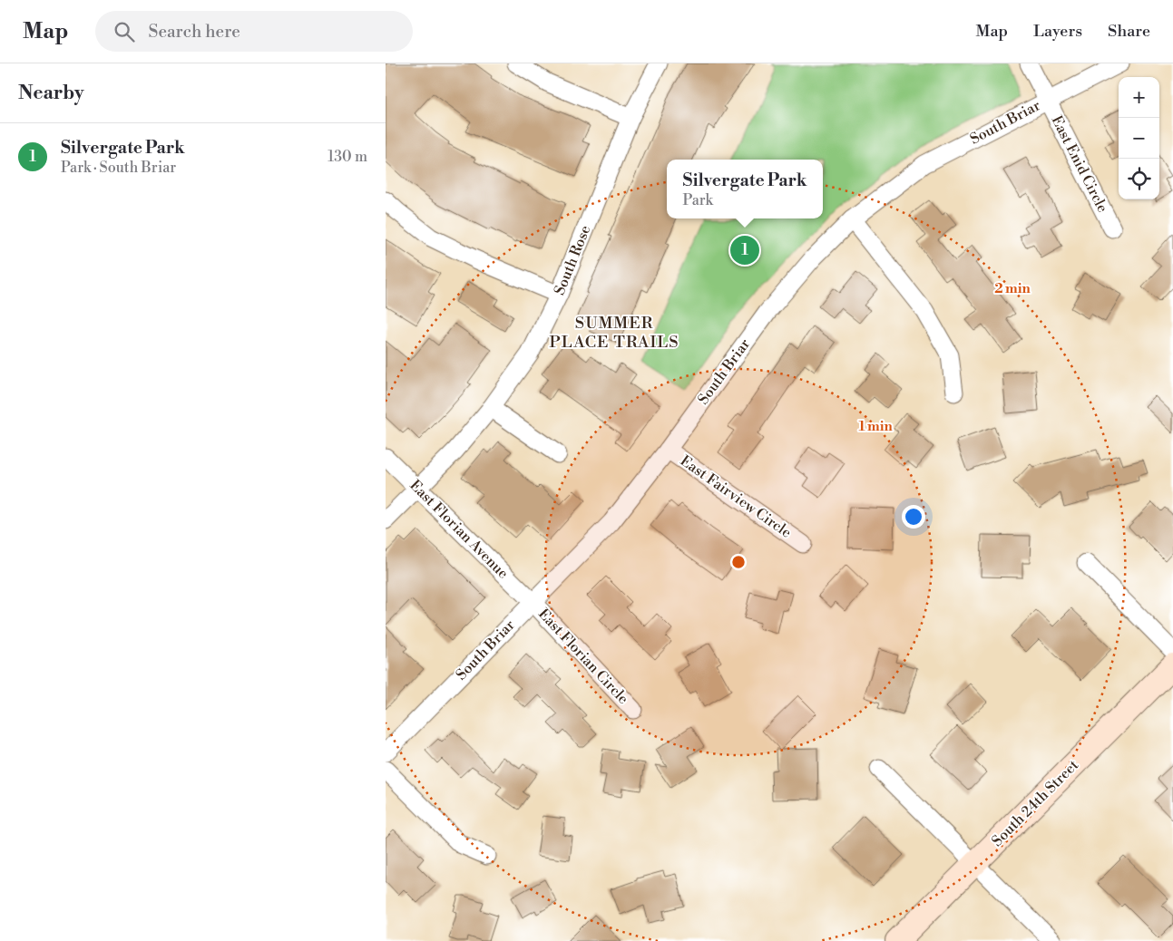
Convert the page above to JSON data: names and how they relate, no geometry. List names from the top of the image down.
{
  "streets": {
    "street": [
      "South Briar",
      "East Enid Circle",
      "South Rose",
      "East Fairview Circle",
      "East Florian Avenue",
      "East Florian Circle",
      "South 24th Street"
    ]
  },
  "crossings": [
    ["South Briar", "East Enid Circle"],
    ["South Briar", "East Fairview Circle"],
    ["South Briar", "East Florian Avenue"],
    ["South Briar", "East Florian Circle"],
    ["South Rose", "East Florian Avenue"],
    ["East Florian Avenue", "East Florian Circle"]
  ],
  "districts": ["SUMMER PLACE TRAILS"],
  "page": {
    "header": "Map",
    "search": "Search here",
    "nav": ["Map", "Layers", "Share"],
    "heading": "Nearby",
    "map_buttons": ["+", "−"],
    "list": [
      {
        "mark": "1",
        "name": "Silvergate Park",
        "note": "Park · South Briar",
        "value": "130 m"
      }
    ],
    "popup": ["Silvergate Park", "Park"],
    "pins": "1"
  },
  "rings": ["2 min", "1 min"]
}
